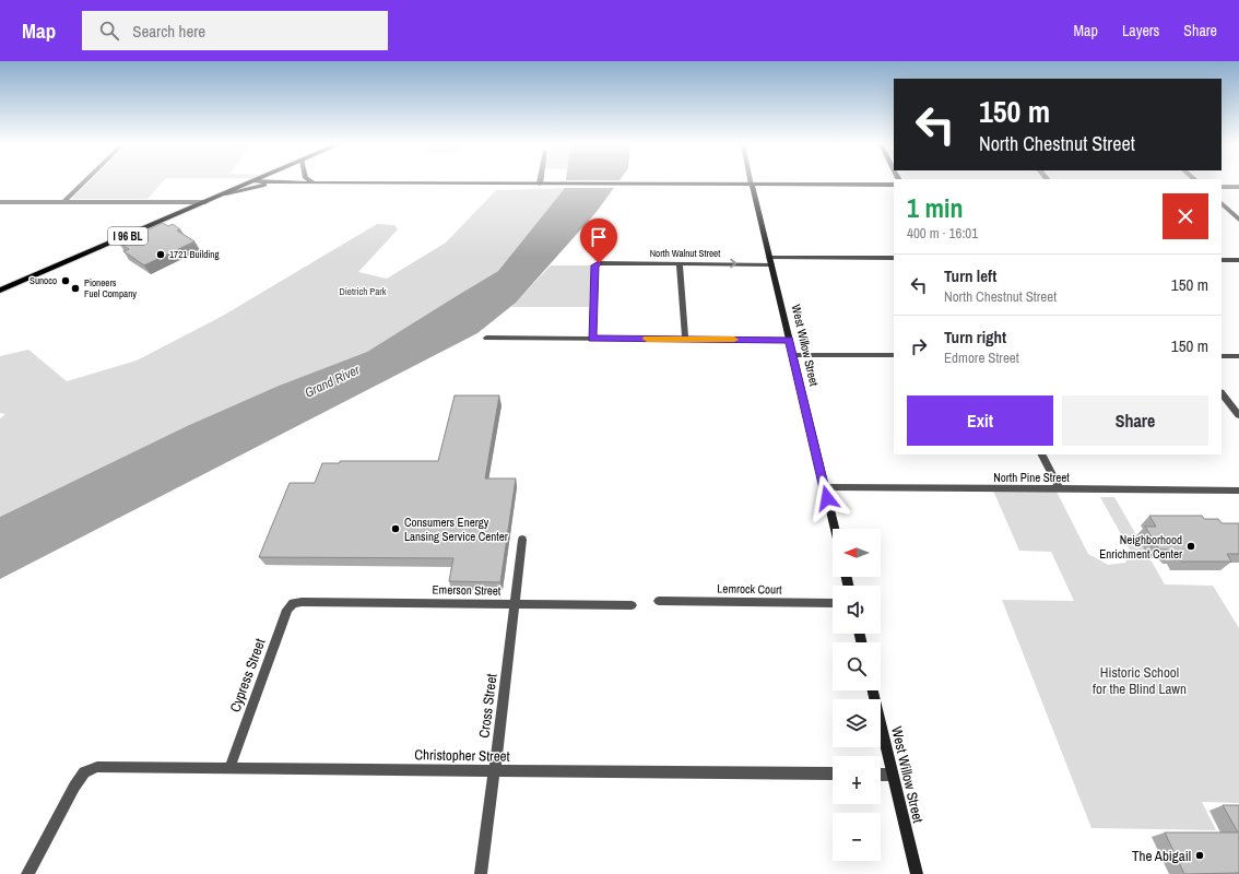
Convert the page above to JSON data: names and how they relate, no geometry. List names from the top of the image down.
{
  "streets": {
    "main road": ["I 96 BL"],
    "street": [
      "North Walnut Street",
      "West Willow Street",
      "North Pine Street",
      "Lemrock Court",
      "Emerson Street",
      "Cypress Street",
      "Cross Street",
      "Christopher Street"
    ]
  },
  "crossings": [
    ["North Walnut Street", "West Willow Street"],
    ["West Willow Street", "North Pine Street"],
    ["Emerson Street", "Cypress Street"],
    ["Emerson Street", "Cross Street"],
    ["Cypress Street", "Christopher Street"],
    ["Cross Street", "Christopher Street"]
  ],
  "water": ["Grand River"],
  "parks": ["Dietrich Park", "Historic School for the Blind Lawn"],
  "places": [
    "1721 Building",
    "Sunoco",
    "Pioneers Fuel Company",
    "Consumers Energy Lansing Service Center",
    "Neighborhood Enrichment Center",
    "The Abigail"
  ],
  "north": "left",
  "page": {
    "header": "Map",
    "search": "Search here",
    "nav": ["Map", "Layers", "Share"],
    "turn": ["150 m", "North Chestnut Street"],
    "heading": ["1 min", "400 m · 16:01"],
    "list": [
      {
        "name": "Turn left",
        "note": "North Chestnut Street",
        "value": "150 m"
      },
      {
        "name": "Turn right",
        "note": "Edmore Street",
        "value": "150 m"
      }
    ],
    "buttons": ["Exit", "Share"],
    "map_buttons": ["+", "−"]
  }
}
